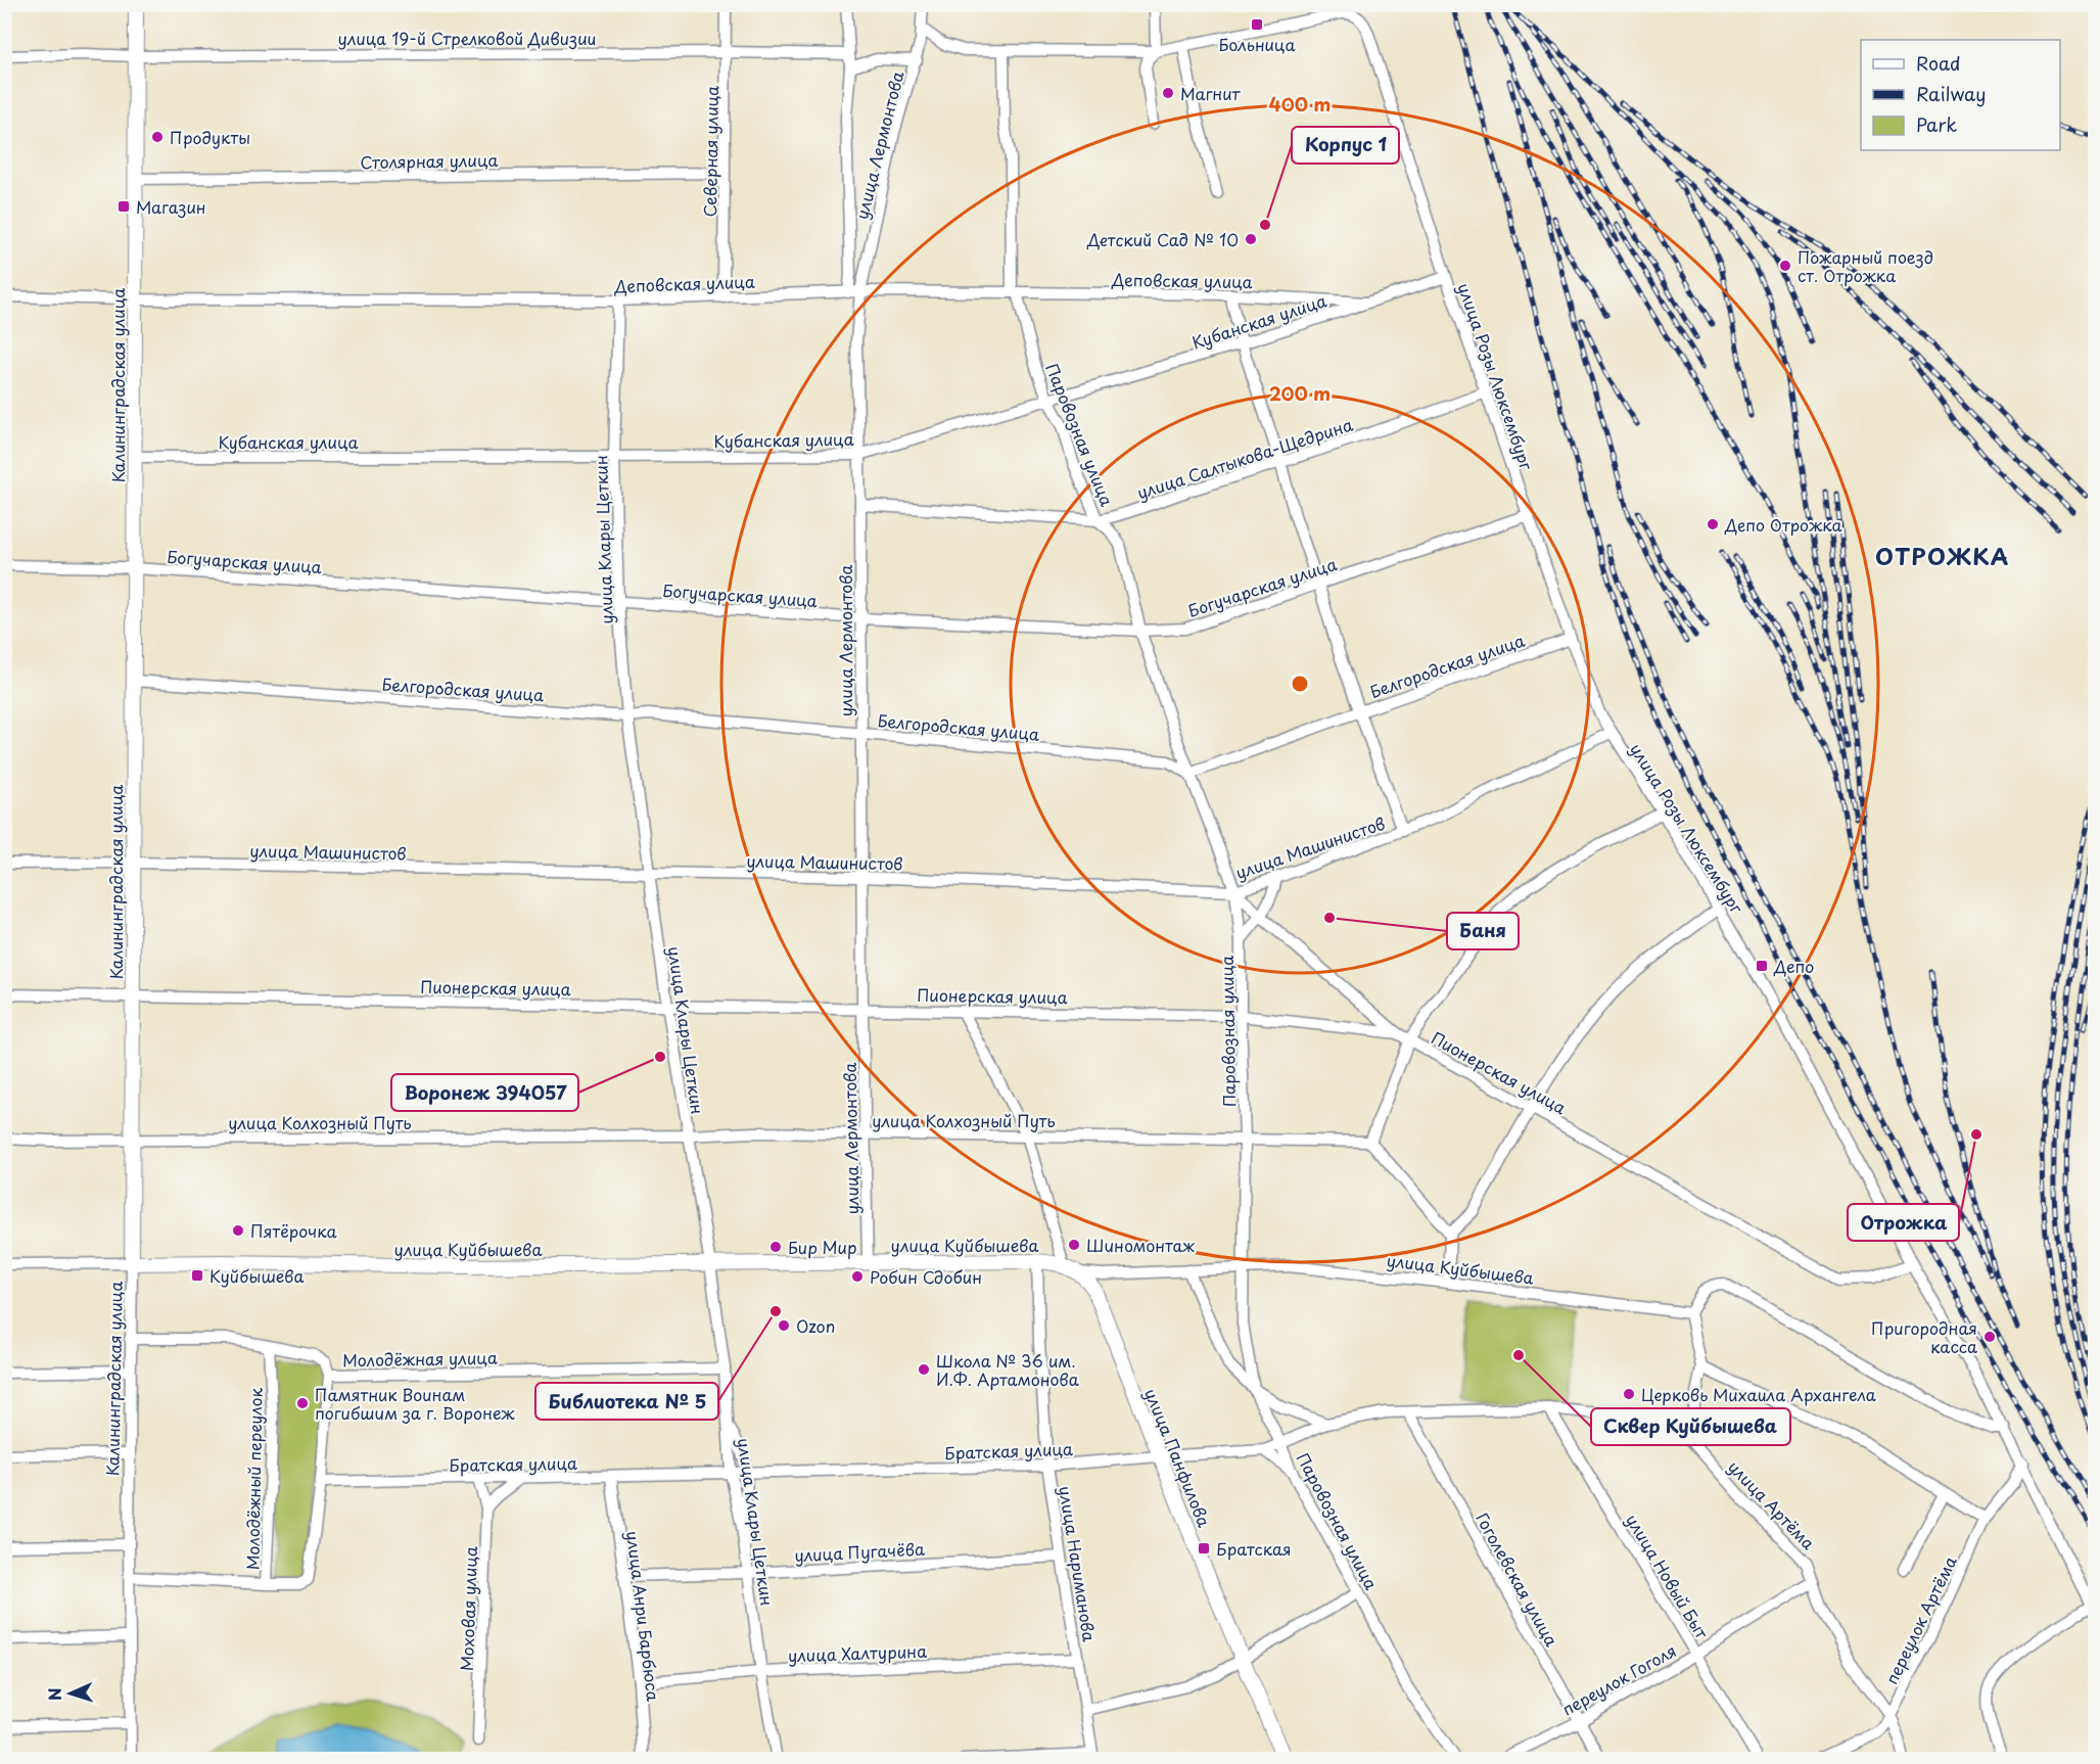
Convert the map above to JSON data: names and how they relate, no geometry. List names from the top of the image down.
{
  "streets": {
    "main road": ["Калининградская улица", "улица Куйбышева", "улица Панфилова"],
    "street": [
      "улица 19-й Стрелковой Дивизии",
      "улица Лермонтова",
      "Северная улица",
      "Столярная улица",
      "Деповская улица",
      "Кубанская улица",
      "улица Розы Люксембург",
      "Паровозная улица",
      "улица Салтыкова-Щедрина",
      "улица Клары Цеткин",
      "Богучарская улица",
      "Белгородская улица",
      "улица Машинистов",
      "Пионерская улица",
      "улица Колхозный Путь",
      "Молодёжная улица",
      "Братская улица",
      "Молодёжный переулок",
      "улица Артёма",
      "улица Пугачёва",
      "улица Нариманова",
      "улица Новый Быт",
      "Гоголевская улица",
      "Моховая улица",
      "улица Анри Барбюса",
      "переулок Артёма",
      "улица Халтурина",
      "переулок Гоголя"
    ]
  },
  "crossings": [
    ["улица 19-й Стрелковой Дивизии", "Северная улица"],
    ["улица 19-й Стрелковой Дивизии", "Калининградская улица"],
    ["улица Лермонтова", "Деповская улица"],
    ["улица Лермонтова", "Кубанская улица"],
    ["улица Лермонтова", "улица Салтыкова-Щедрина"],
    ["улица Лермонтова", "Богучарская улица"],
    ["улица Лермонтова", "Белгородская улица"],
    ["улица Лермонтова", "улица Машинистов"],
    ["улица Лермонтова", "Пионерская улица"],
    ["улица Лермонтова", "улица Колхозный Путь"],
    ["улица Лермонтова", "улица Куйбышева"],
    ["Северная улица", "Столярная улица"],
    ["Северная улица", "Деповская улица"],
    ["Столярная улица", "Калининградская улица"],
    ["Деповская улица", "Кубанская улица"],
    ["Деповская улица", "Калининградская улица"],
    ["Деповская улица", "Паровозная улица"],
    ["Деповская улица", "улица Клары Цеткин"],
    ["Кубанская улица", "улица Розы Люксембург"],
    ["Кубанская улица", "Калининградская улица"],
    ["Кубанская улица", "Паровозная улица"],
    ["Кубанская улица", "улица Клары Цеткин"],
    ["улица Розы Люксембург", "улица Салтыкова-Щедрина"],
    ["улица Розы Люксембург", "Богучарская улица"],
    ["улица Розы Люксембург", "Белгородская улица"],
    ["улица Розы Люксембург", "улица Машинистов"],
    ["улица Розы Люксембург", "Пионерская улица"],
    ["улица Розы Люксембург", "переулок Артёма"],
    ["Калининградская улица", "Богучарская улица"],
    ["Калининградская улица", "Белгородская улица"],
    ["Калининградская улица", "улица Машинистов"],
    ["Калининградская улица", "Пионерская улица"],
    ["Калининградская улица", "улица Колхозный Путь"],
    ["Калининградская улица", "улица Куйбышева"],
    ["Калининградская улица", "Молодёжная улица"],
    ["Паровозная улица", "улица Салтыкова-Щедрина"],
    ["Паровозная улица", "Богучарская улица"],
    ["Паровозная улица", "Белгородская улица"],
    ["Паровозная улица", "улица Машинистов"],
    ["Паровозная улица", "Пионерская улица"],
    ["Паровозная улица", "улица Колхозный Путь"],
    ["Паровозная улица", "улица Куйбышева"],
    ["Паровозная улица", "Братская улица"],
    ["улица Клары Цеткин", "Богучарская улица"],
    ["улица Клары Цеткин", "Белгородская улица"],
    ["улица Клары Цеткин", "улица Машинистов"],
    ["улица Клары Цеткин", "Пионерская улица"],
    ["улица Клары Цеткин", "улица Колхозный Путь"],
    ["улица Клары Цеткин", "улица Куйбышева"],
    ["улица Клары Цеткин", "Молодёжная улица"],
    ["улица Клары Цеткин", "Братская улица"],
    ["улица Клары Цеткин", "улица Пугачёва"],
    ["улица Клары Цеткин", "улица Халтурина"],
    ["улица Куйбышева", "улица Панфилова"],
    ["улица Куйбышева", "улица Нариманова"],
    ["Молодёжная улица", "Молодёжный переулок"],
    ["Братская улица", "улица Панфилова"],
    ["Братская улица", "Молодёжный переулок"],
    ["Братская улица", "улица Артёма"],
    ["Братская улица", "улица Нариманова"],
    ["Братская улица", "улица Новый Быт"],
    ["Братская улица", "Гоголевская улица"],
    ["Братская улица", "Моховая улица"],
    ["Братская улица", "улица Анри Барбюса"],
    ["улица Артёма", "переулок Артёма"],
    ["улица Артёма", "переулок Гоголя"],
    ["улица Пугачёва", "улица Нариманова"],
    ["улица Пугачёва", "улица Анри Барбюса"],
    ["улица Нариманова", "улица Халтурина"],
    ["улица Новый Быт", "переулок Гоголя"],
    ["Гоголевская улица", "переулок Гоголя"],
    ["улица Анри Барбюса", "улица Халтурина"]
  ],
  "districts": ["ОТРОЖКА"],
  "places": {
    "transit": [
      "Больница",
      "Магазин",
      "Депо",
      "Куйбышева",
      "Братская"
    ],
    "other": [
      "Магнит",
      "Продукты",
      "Корпус 1",
      "Детский Сад № 10",
      "Пожарный поезд ст. Отрожка",
      "Депо Отрожка",
      "Баня",
      "Воронеж 394057",
      "Отрожка",
      "Пятёрочка",
      "Шиномонтаж",
      "Бир Мир",
      "Робин Сдобин",
      "Библиотека № 5",
      "Ozon",
      "Пригородная касса",
      "Сквер Куйбышева",
      "Школа № 36 им. И.Ф. Артамонова",
      "Церковь Михаила Архангела",
      "Памятник Воинам погибшим за г. Воронеж"
    ]
  },
  "legend": ["Road", "Railway", "Park"],
  "north": "left",
  "rings": ["400 m", "200 m"]
}
